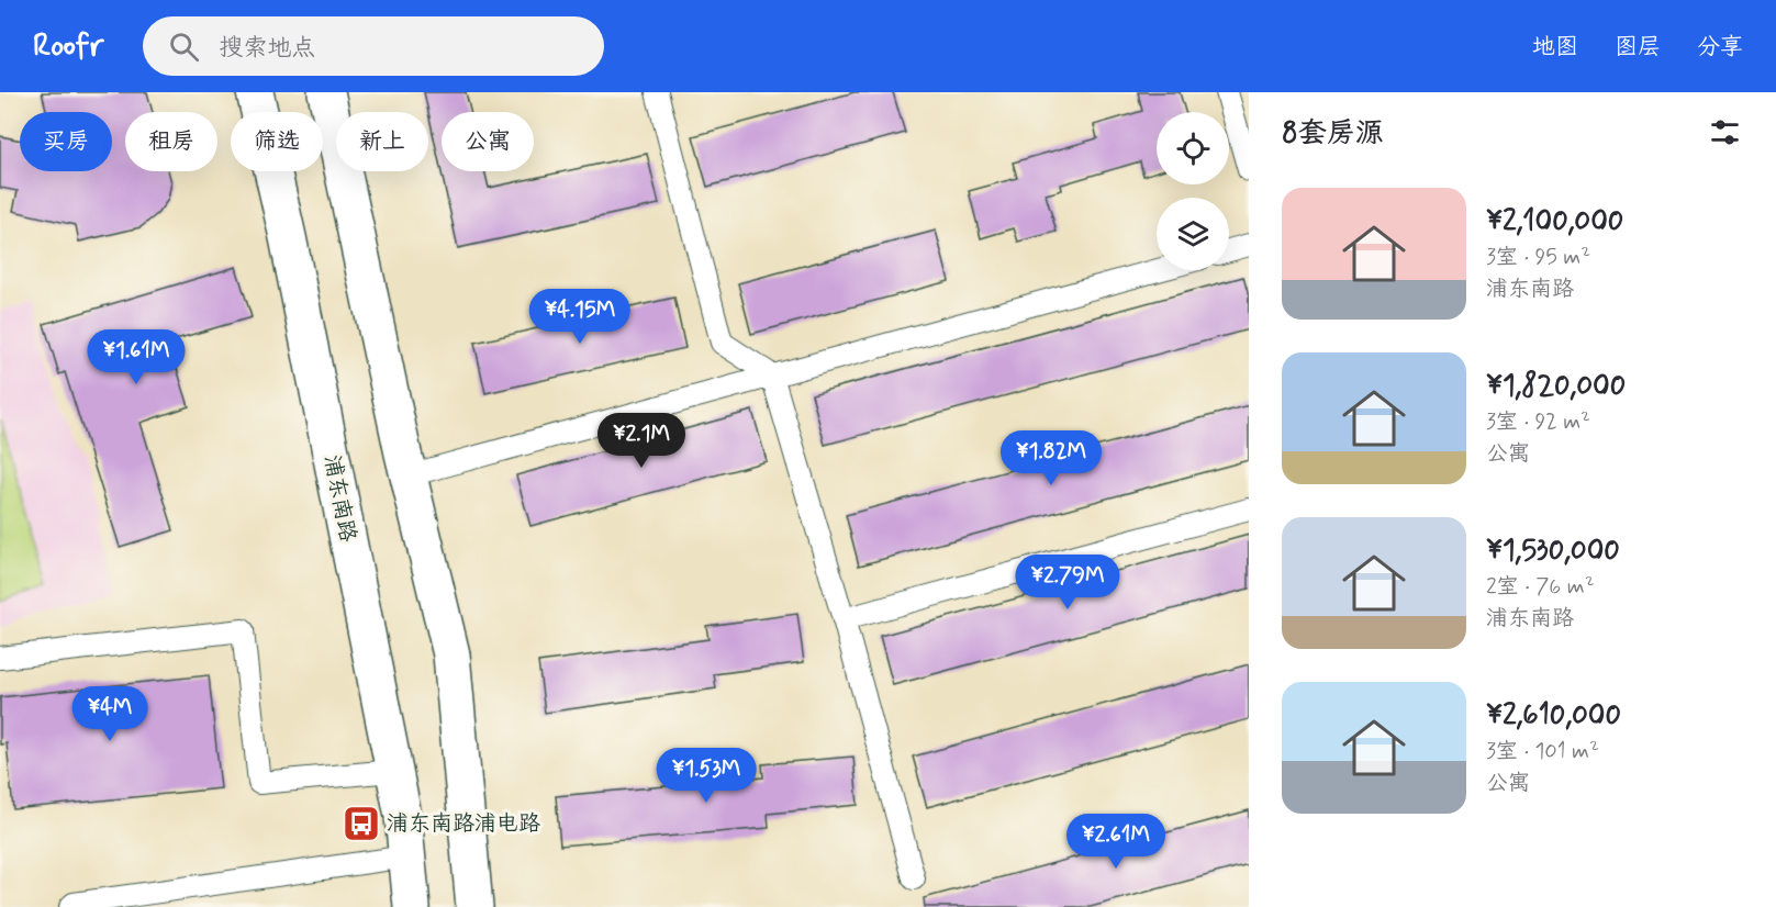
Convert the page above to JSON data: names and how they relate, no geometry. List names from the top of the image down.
{
  "streets": {
    "main road": ["浦东南路"]
  },
  "places": {
    "bus stop": ["浦东南路浦电路"]
  },
  "page": {
    "header": "Roofr",
    "search": "搜索地点",
    "nav": ["地图", "图层", "分享"],
    "heading": "8套房源",
    "chip": [
      "买房",
      "租房",
      "筛选",
      "新上",
      "公寓"
    ],
    "list": [
      {
        "name": "¥2,100,000",
        "note": "3室 · 95 m² · 浦东南路"
      },
      {
        "name": "¥1,820,000",
        "note": "3室 · 92 m² · 公寓"
      },
      {
        "name": "¥1,530,000",
        "note": "2室 · 76 m² · 浦东南路"
      },
      {
        "name": "¥2,610,000",
        "note": "3室 · 101 m² · 公寓"
      }
    ],
    "price": [
      "¥4.15M",
      "¥1.61M",
      "¥2.1M",
      "¥1.82M",
      "¥2.79M",
      "¥4M",
      "¥1.53M",
      "¥2.61M"
    ]
  }
}
